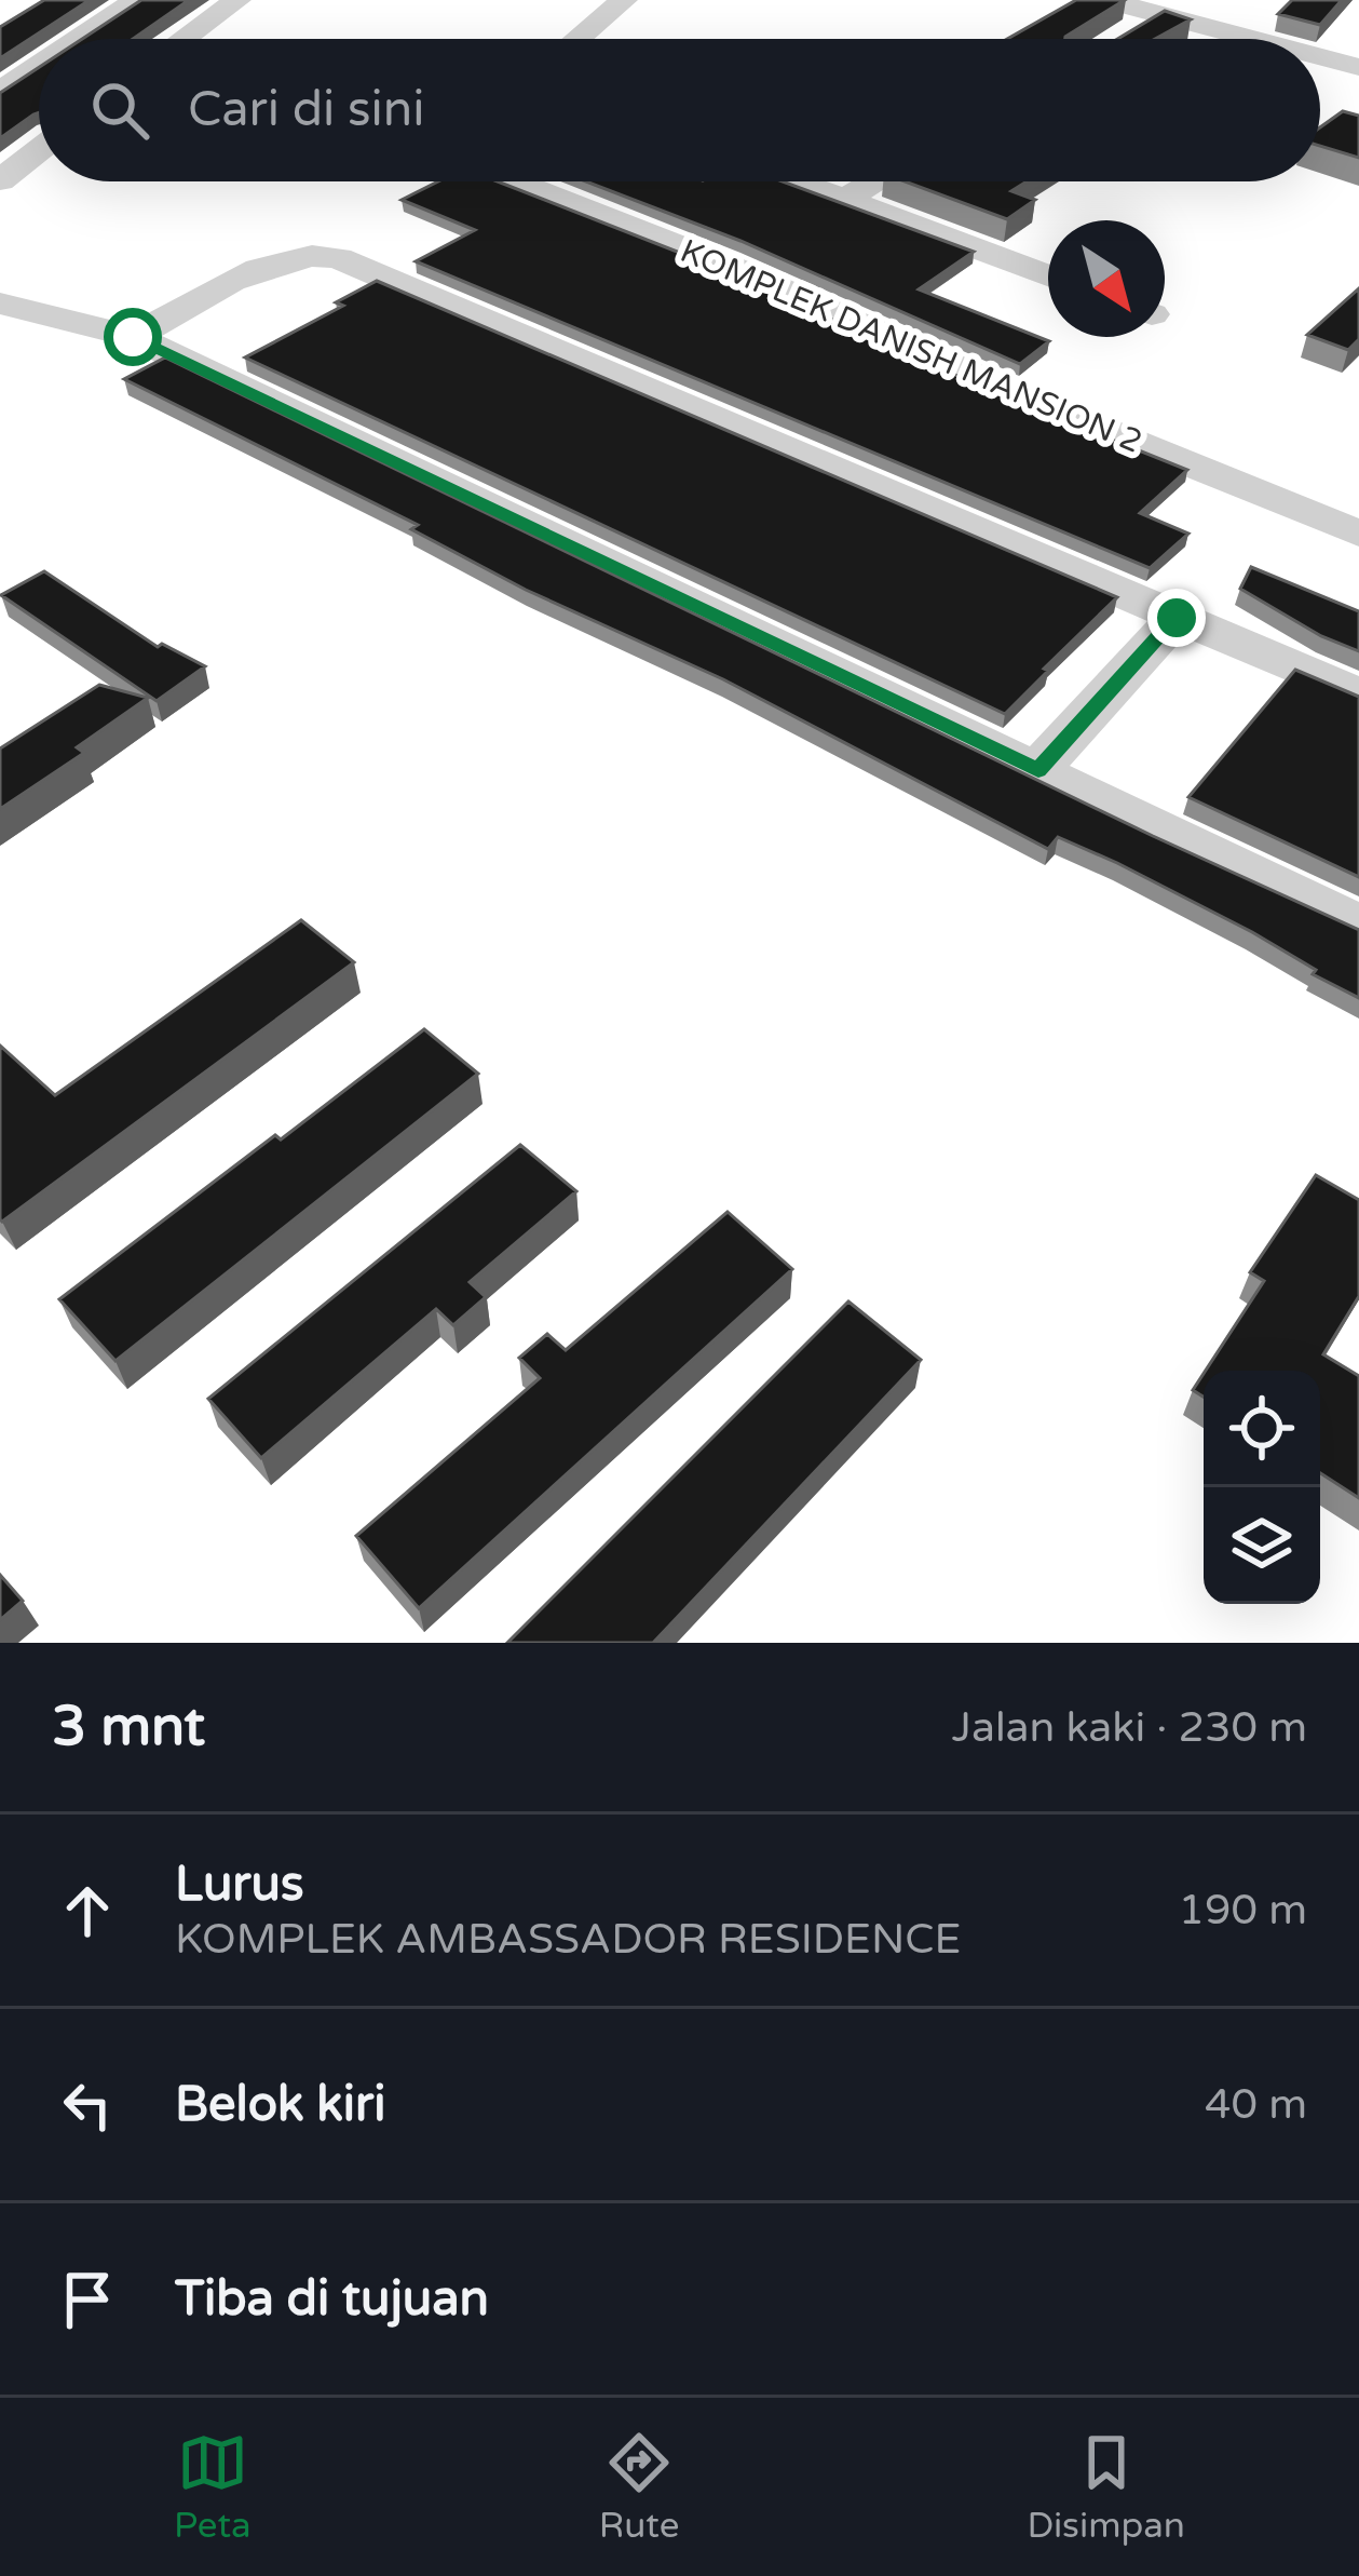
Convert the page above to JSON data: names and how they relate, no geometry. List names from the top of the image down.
{
  "streets": {
    "street": ["KOMPLEK DANISH MANSION 2"]
  },
  "north": "bottom right",
  "page": {
    "search": "Cari di sini",
    "heading": ["3 mnt", "Jalan kaki · 230 m"],
    "list": [
      ["Lurus", "KOMPLEK AMBASSADOR RESIDENCE", "190 m"],
      ["Belok kiri", "40 m"],
      "Tiba di tujuan"
    ],
    "nav": ["Peta", "Rute", "Disimpan"]
  }
}
